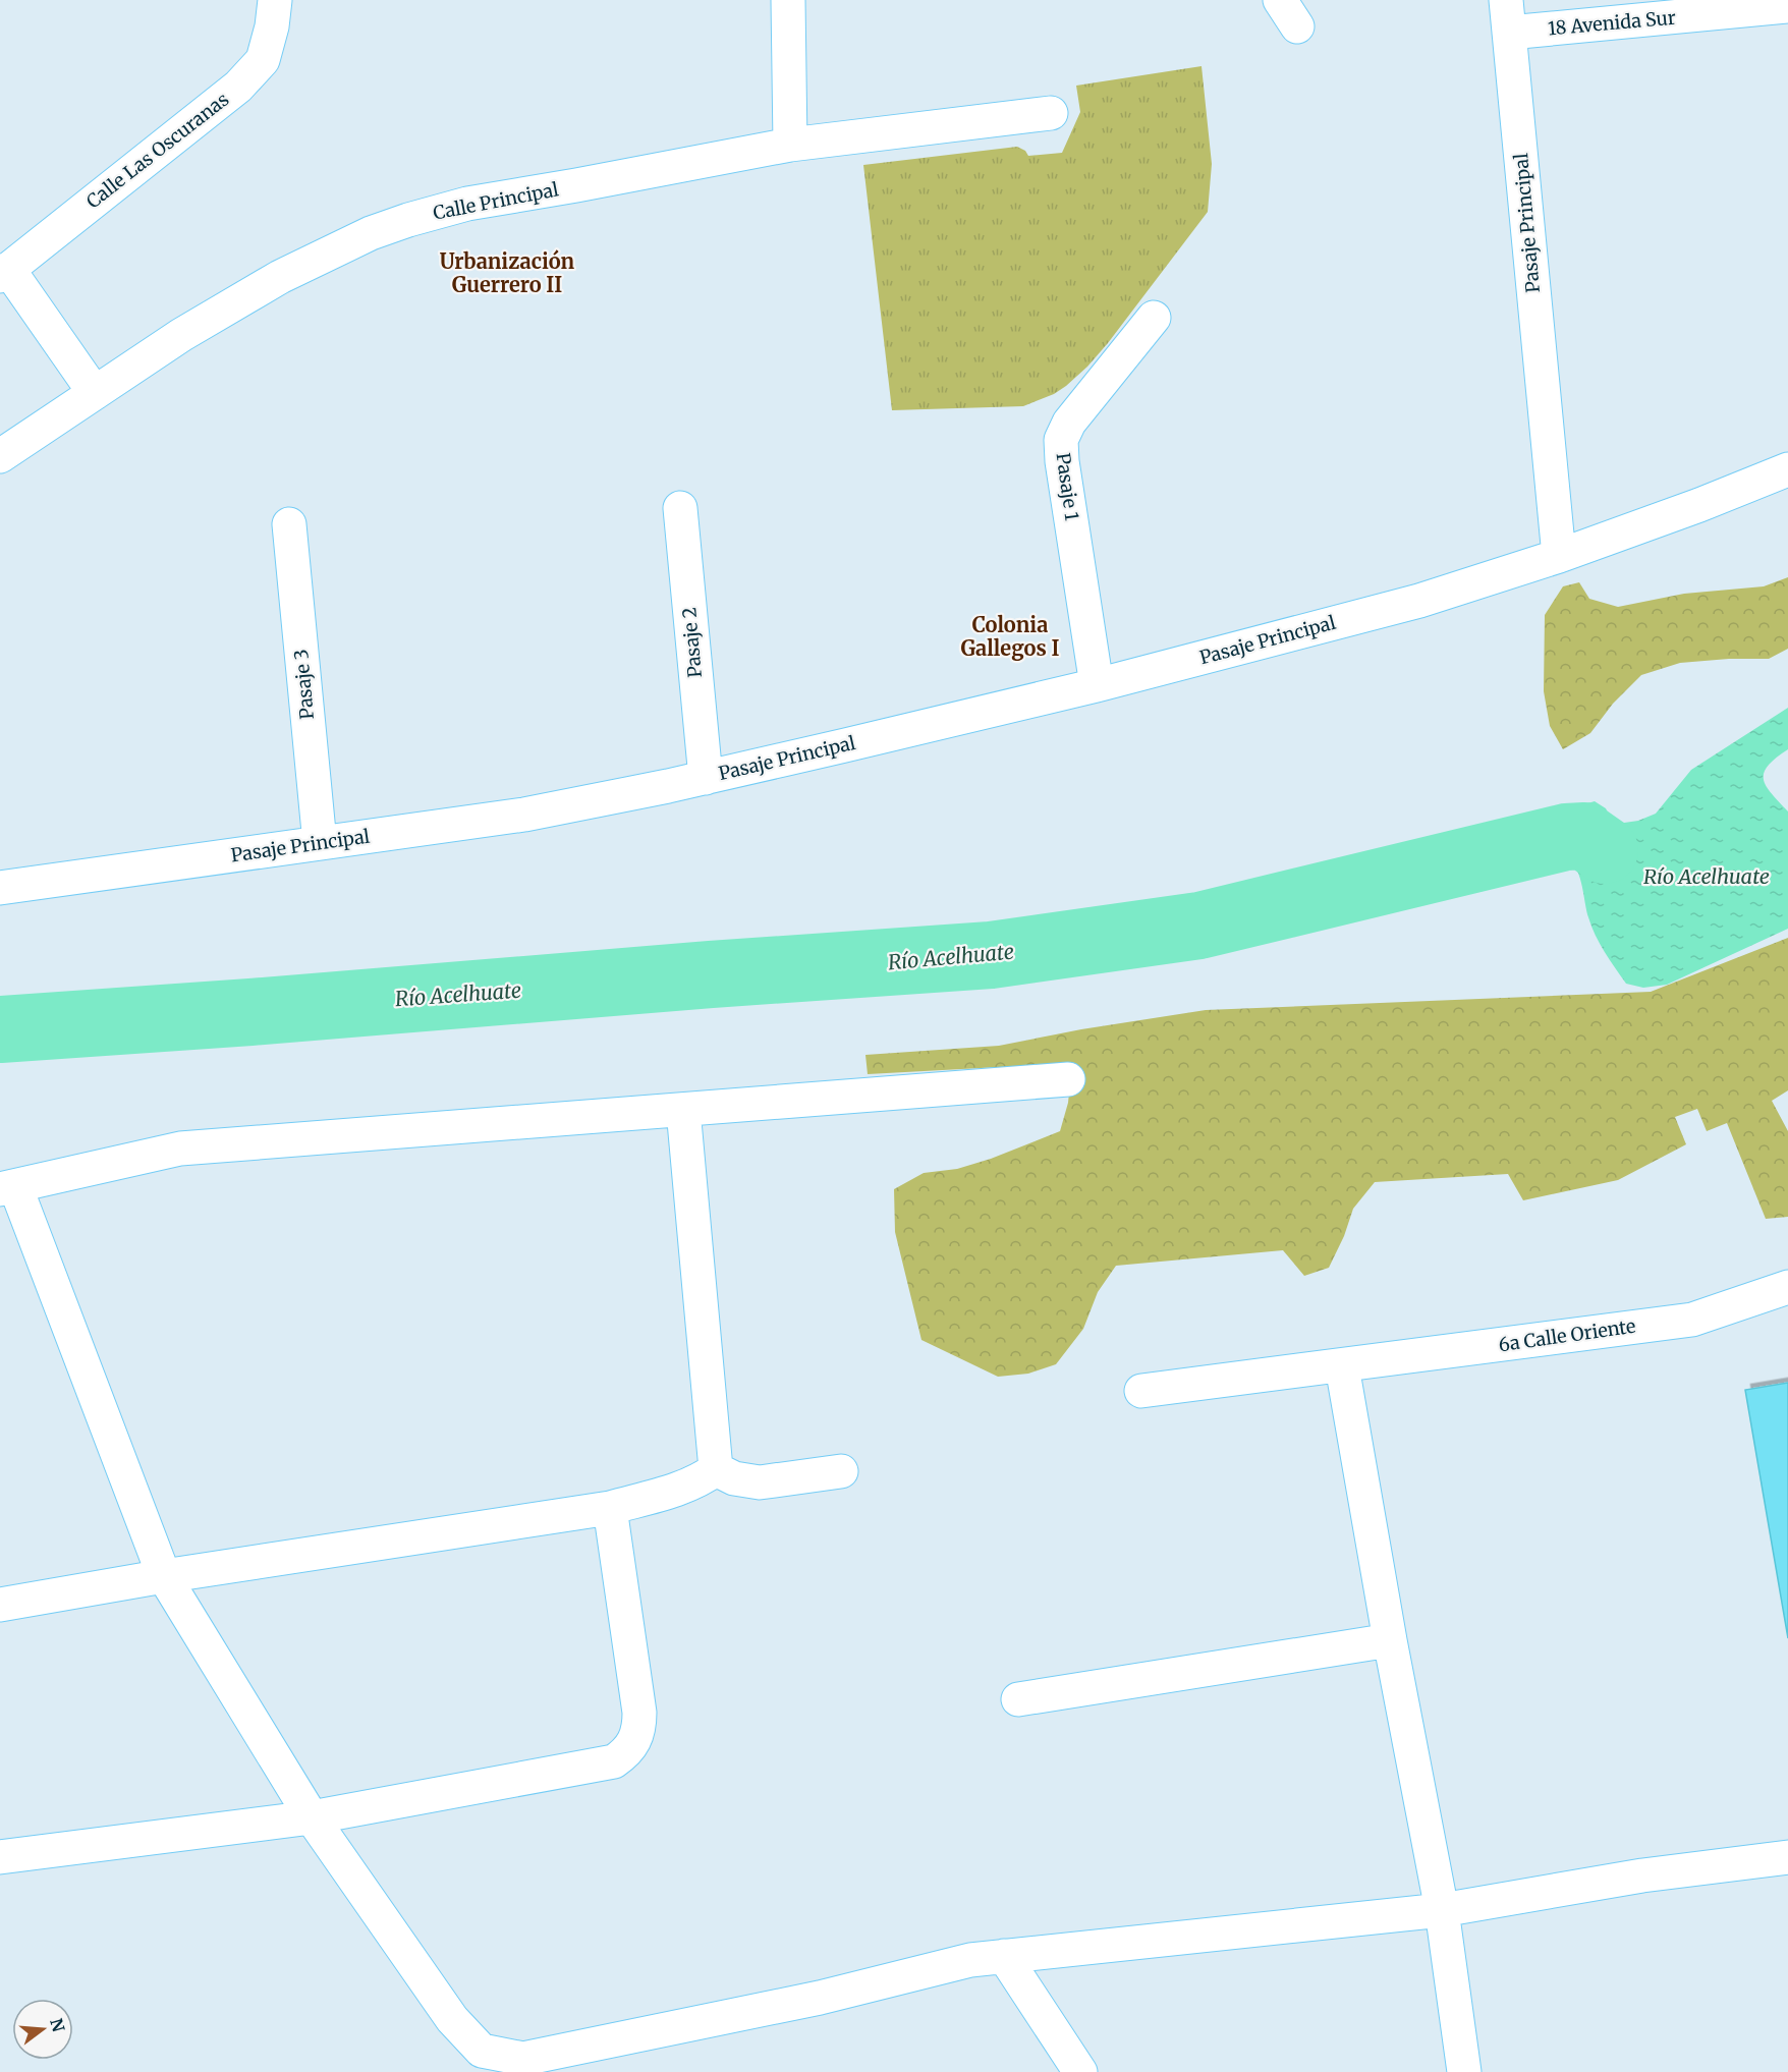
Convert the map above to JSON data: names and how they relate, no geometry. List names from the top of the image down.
{
  "streets": {
    "street": [
      "18 Avenida Sur",
      "Calle Las Oscuranas",
      "Calle Principal",
      "Pasaje Principal",
      "Pasaje 1",
      "Pasaje 2",
      "Pasaje 3",
      "6a Calle Oriente"
    ]
  },
  "crossings": [
    ["18 Avenida Sur", "Pasaje Principal"],
    ["Pasaje Principal", "Pasaje 1"],
    ["Pasaje Principal", "Pasaje 2"],
    ["Pasaje Principal", "Pasaje 3"]
  ],
  "districts": ["Urbanización Guerrero II", "Colonia Gallegos I"],
  "water": ["Río Acelhuate"],
  "north": "right"
}
